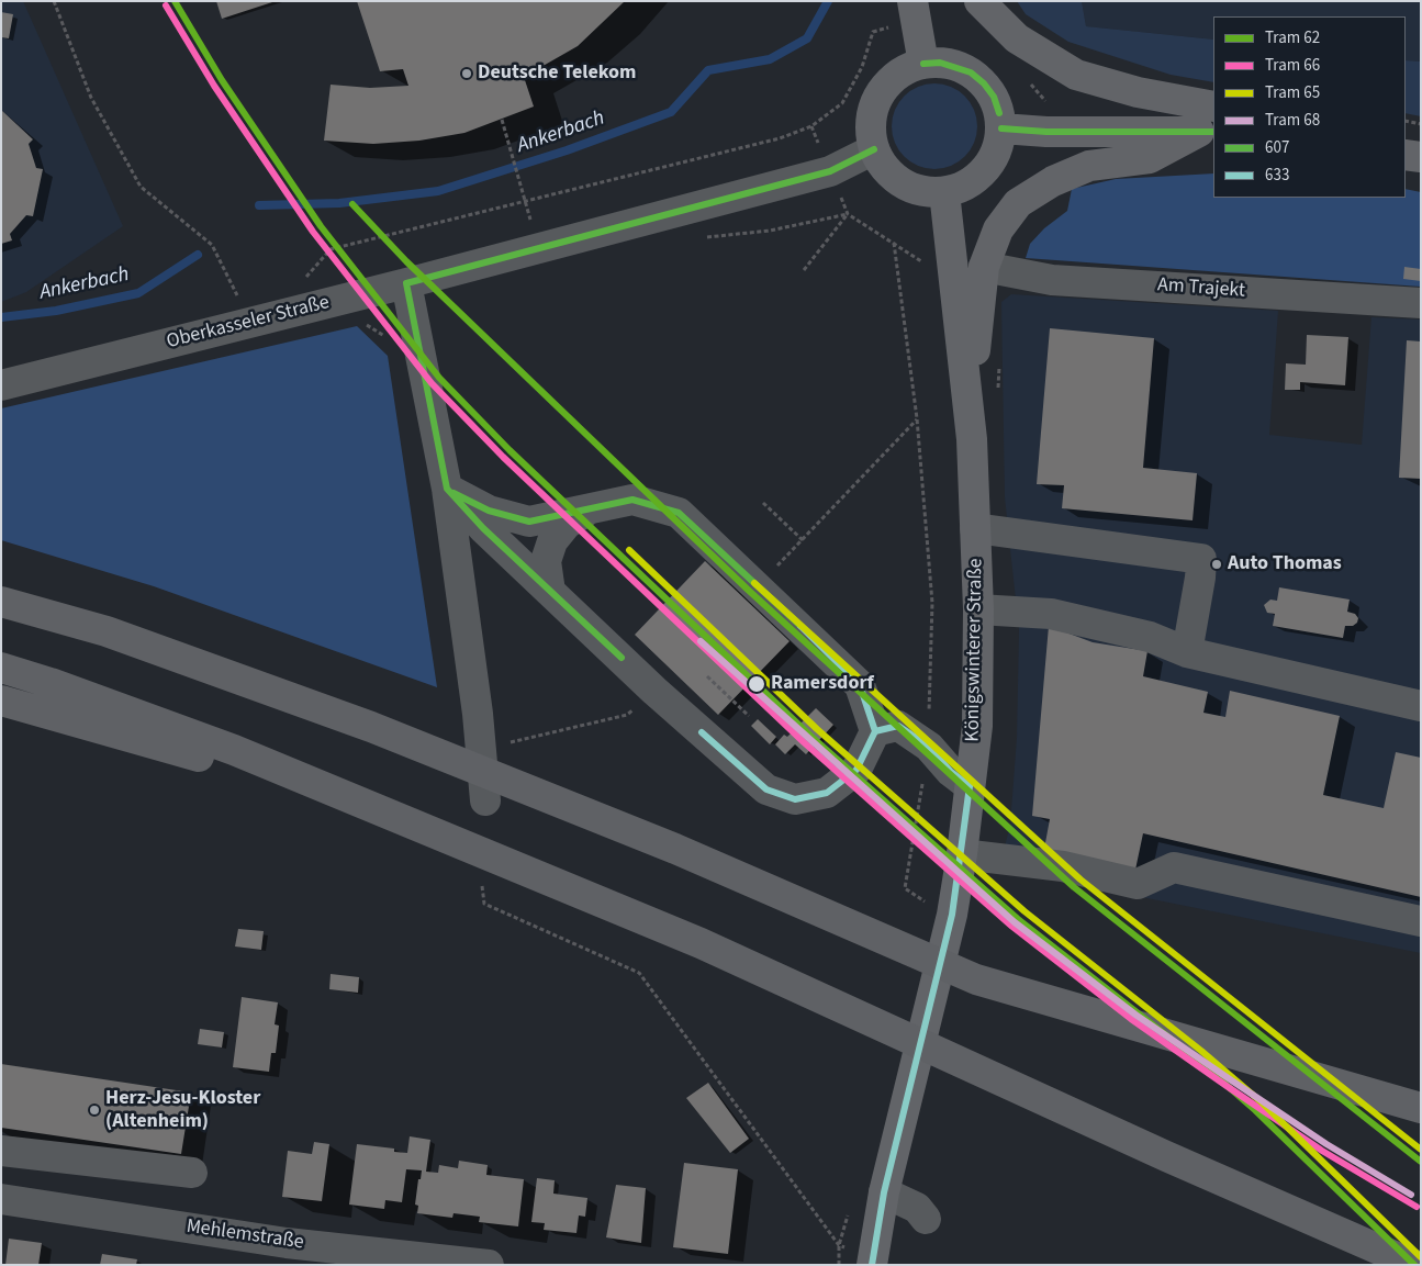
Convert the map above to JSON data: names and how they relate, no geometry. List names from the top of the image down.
{
  "streets": {
    "main road": ["Königswinterer Straße"],
    "street": ["Am Trajekt", "Oberkasseler Straße", "Mehlemstraße"]
  },
  "crossings": [
    ["Oberkasseler Straße", "Königswinterer Straße"]
  ],
  "water": ["Ankerbach"],
  "places": [
    "Deutsche Telekom",
    "Auto Thomas",
    "Ramersdorf",
    "Herz-Jesu-Kloster (Altenheim)"
  ],
  "lines": [
    "tram line 62",
    "tram line 66",
    "transit line 607",
    "tram line 65",
    "transit line 633",
    "tram line 68"
  ],
  "legend": [
    "Tram 62",
    "Tram 66",
    "Tram 65",
    "Tram 68",
    "607",
    "633"
  ]
}
